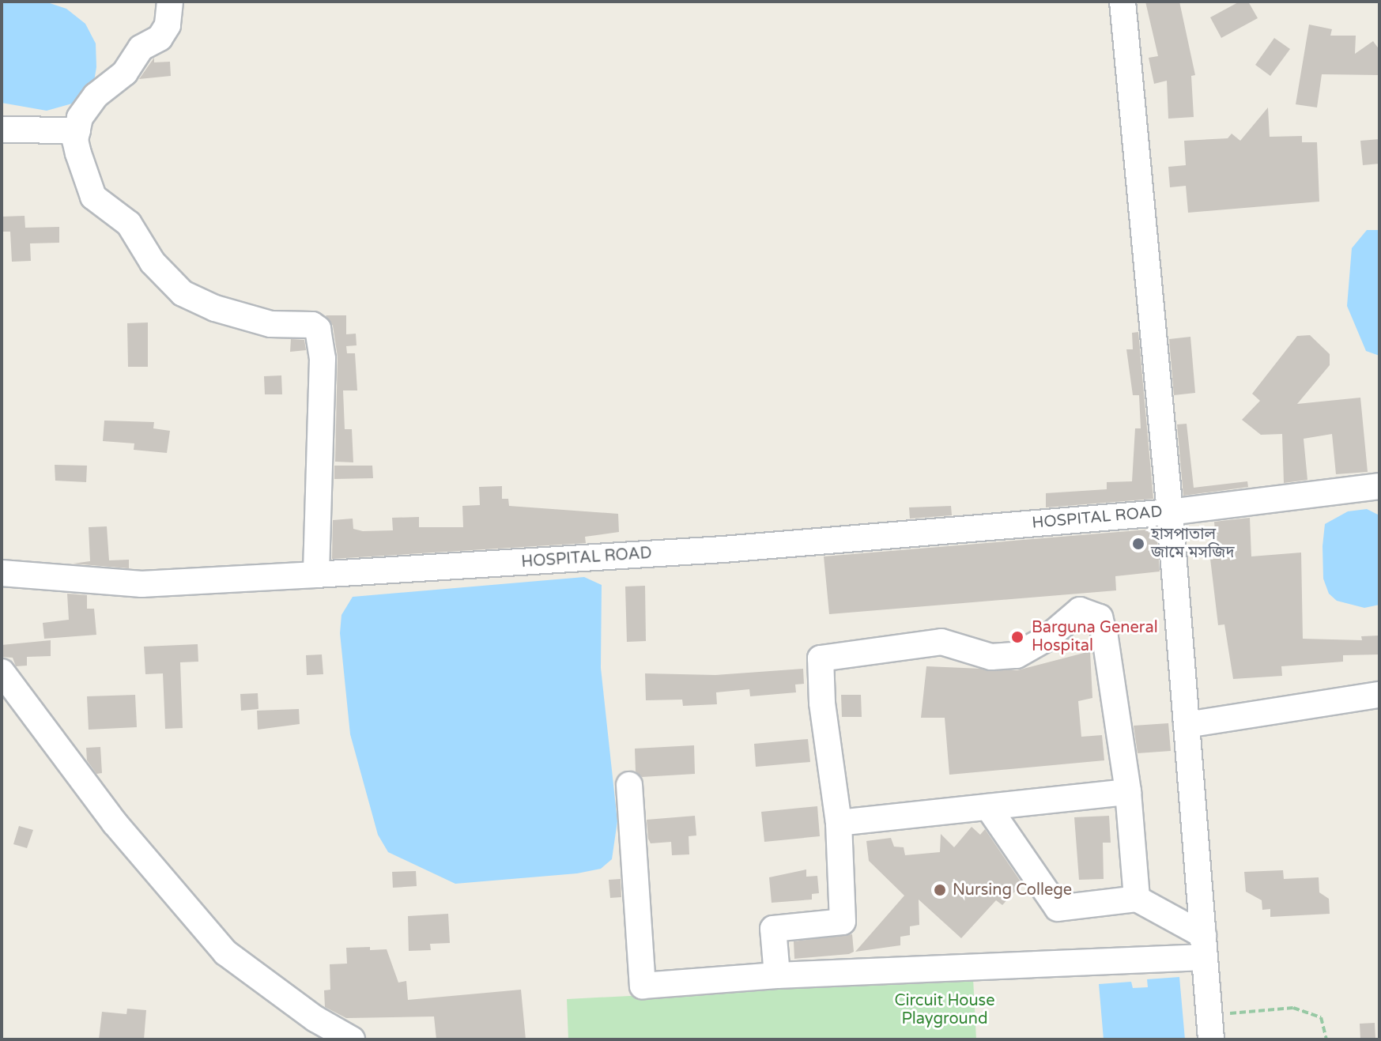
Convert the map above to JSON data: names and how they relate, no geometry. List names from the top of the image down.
{
  "streets": {
    "street": ["HOSPITAL ROAD"]
  },
  "parks": ["Circuit House Playground"],
  "places": ["হাসপাতাল জামে মসজিদ", "Barguna General Hospital", "Nursing College"]
}
